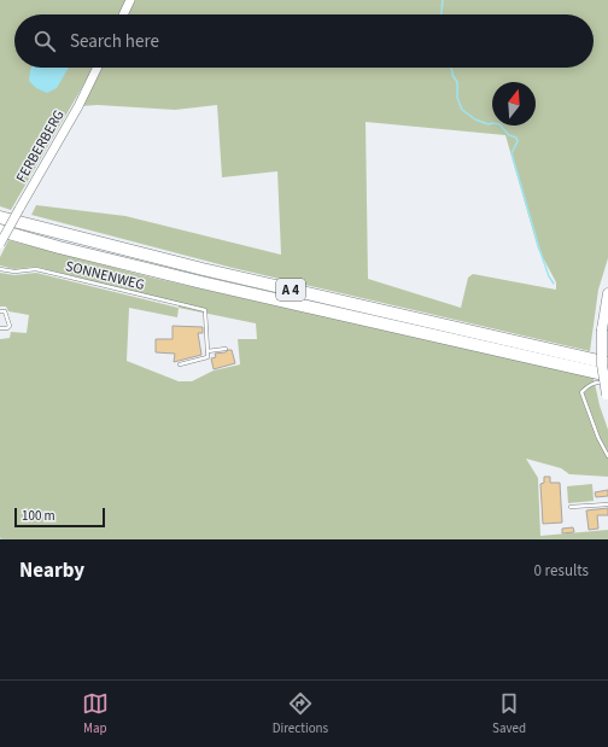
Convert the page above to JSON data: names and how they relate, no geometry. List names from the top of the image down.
{
  "streets": {
    "highway": ["A 4"],
    "street": ["FERBERBERG"],
    "lane": ["SONNENWEG"]
  },
  "scale_bar": "100 m",
  "north": "top",
  "page": {
    "search": "Search here",
    "scale": "100 m",
    "heading": ["Nearby", "0 results"],
    "nav": ["Map", "Directions", "Saved"]
  }
}
